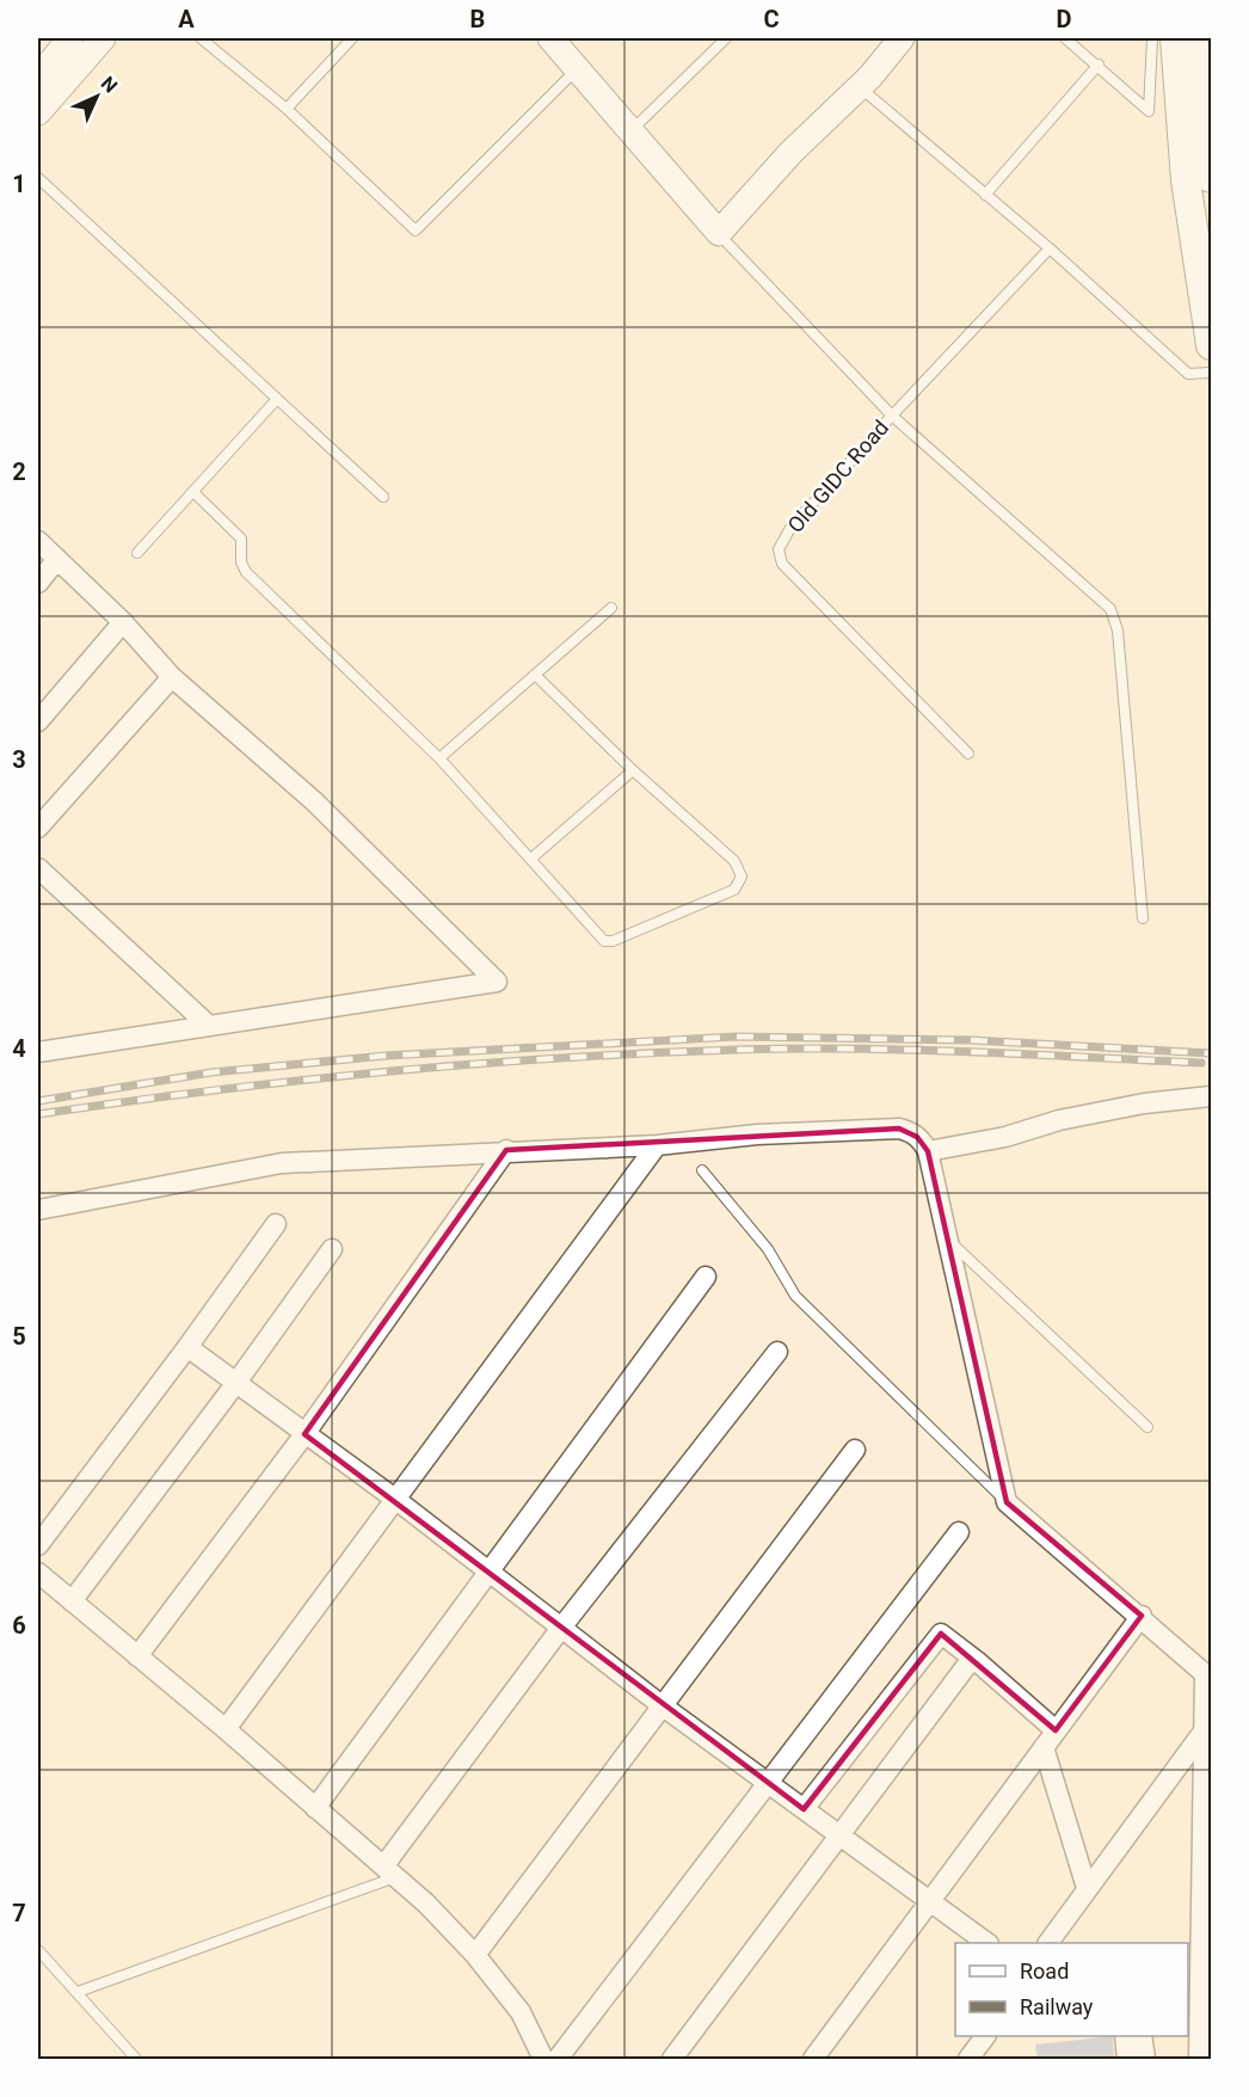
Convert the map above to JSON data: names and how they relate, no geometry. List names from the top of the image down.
{
  "streets": {
    "street": ["Old GIDC Road"]
  },
  "legend": ["Road", "Railway"],
  "north": "top right",
  "grid": {
    "columns": [
      "A",
      "B",
      "C",
      "D"
    ],
    "rows": [
      "1",
      "2",
      "3",
      "4",
      "5",
      "6",
      "7"
    ]
  }
}
